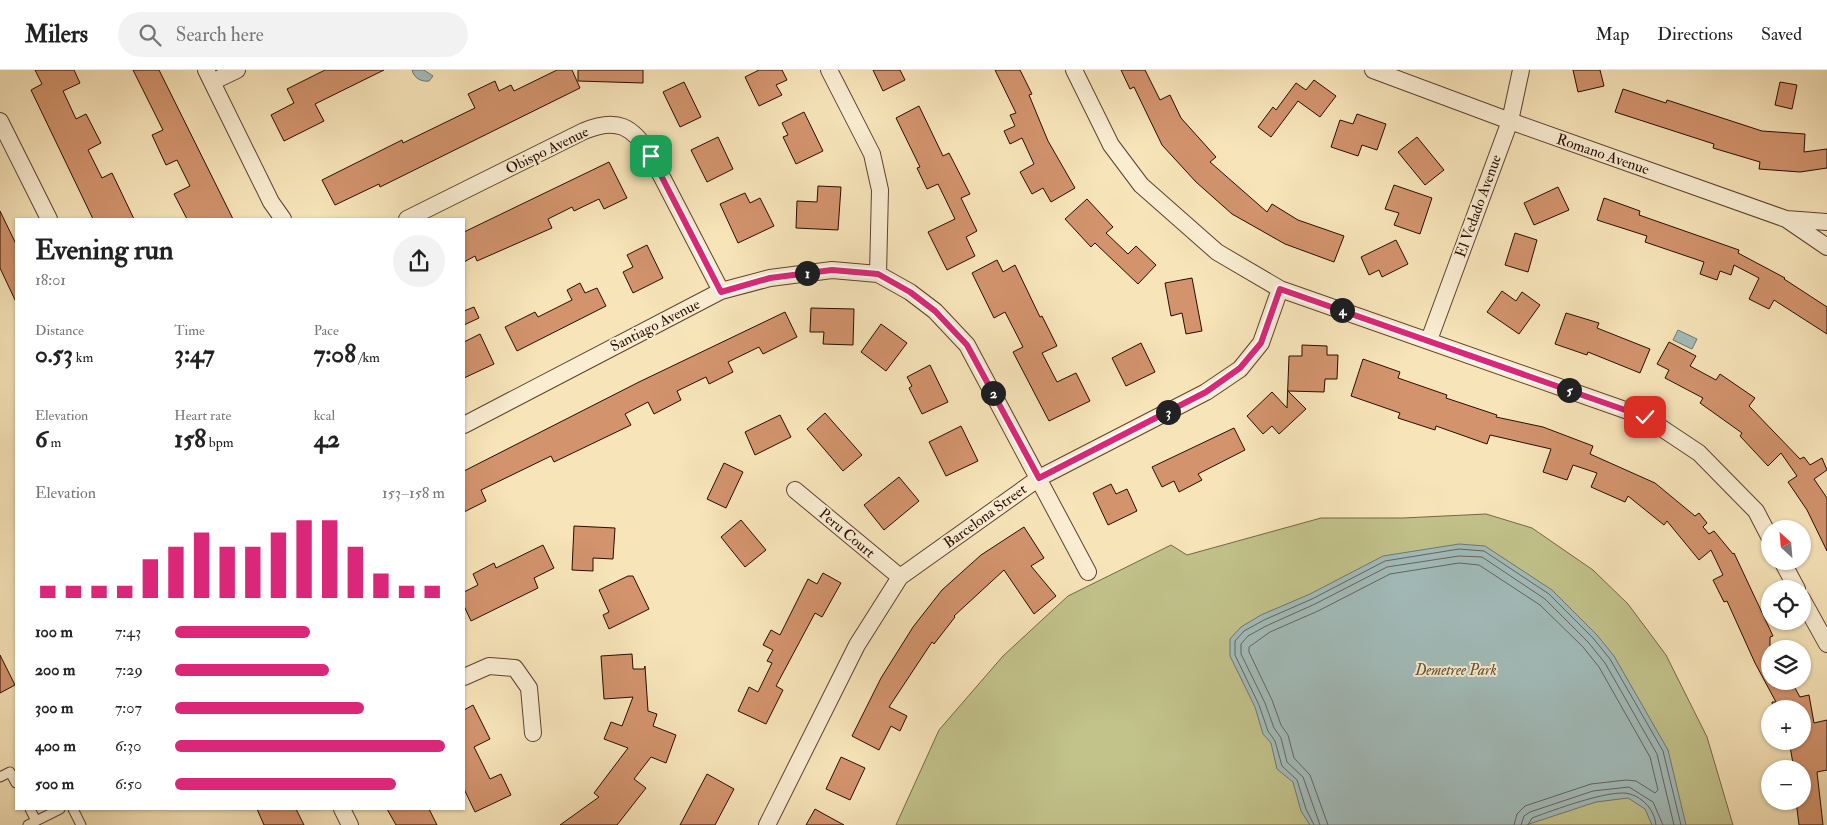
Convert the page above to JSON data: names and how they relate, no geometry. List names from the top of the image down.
{
  "streets": {
    "street": [
      "Obispo Avenue",
      "Romano Avenue",
      "El Vedado Avenue",
      "Santiago Avenue",
      "Barcelona Street",
      "Peru Court"
    ]
  },
  "crossings": [
    ["Obispo Avenue", "Santiago Avenue"],
    ["Romano Avenue", "El Vedado Avenue"],
    ["Santiago Avenue", "Barcelona Street"],
    ["Barcelona Street", "Peru Court"]
  ],
  "parks": ["Demetree Park"],
  "north": "top left",
  "page": {
    "header": "Milers",
    "search": "Search here",
    "nav": ["Map", "Directions", "Saved"],
    "heading": ["Evening run", "18:01"],
    "pins": [
      "1",
      "4",
      "5",
      "2",
      "3"
    ],
    "stats": [
      ["Distance", "0.53 km"],
      ["Time", "3:47"],
      ["Pace", "7:08 /km"],
      ["Elevation", "6 m"],
      ["Heart rate", "158 bpm"],
      ["kcal", "42"]
    ],
    "chart": ["Elevation", "153–158 m"],
    "map_buttons": ["+", "−"],
    "list": [
      {
        "name": "100 m",
        "note": "7:43"
      },
      {
        "name": "200 m",
        "note": "7:29"
      },
      {
        "name": "300 m",
        "note": "7:07"
      },
      {
        "name": "400 m",
        "note": "6:30"
      },
      {
        "name": "500 m",
        "note": "6:50"
      }
    ]
  }
}
